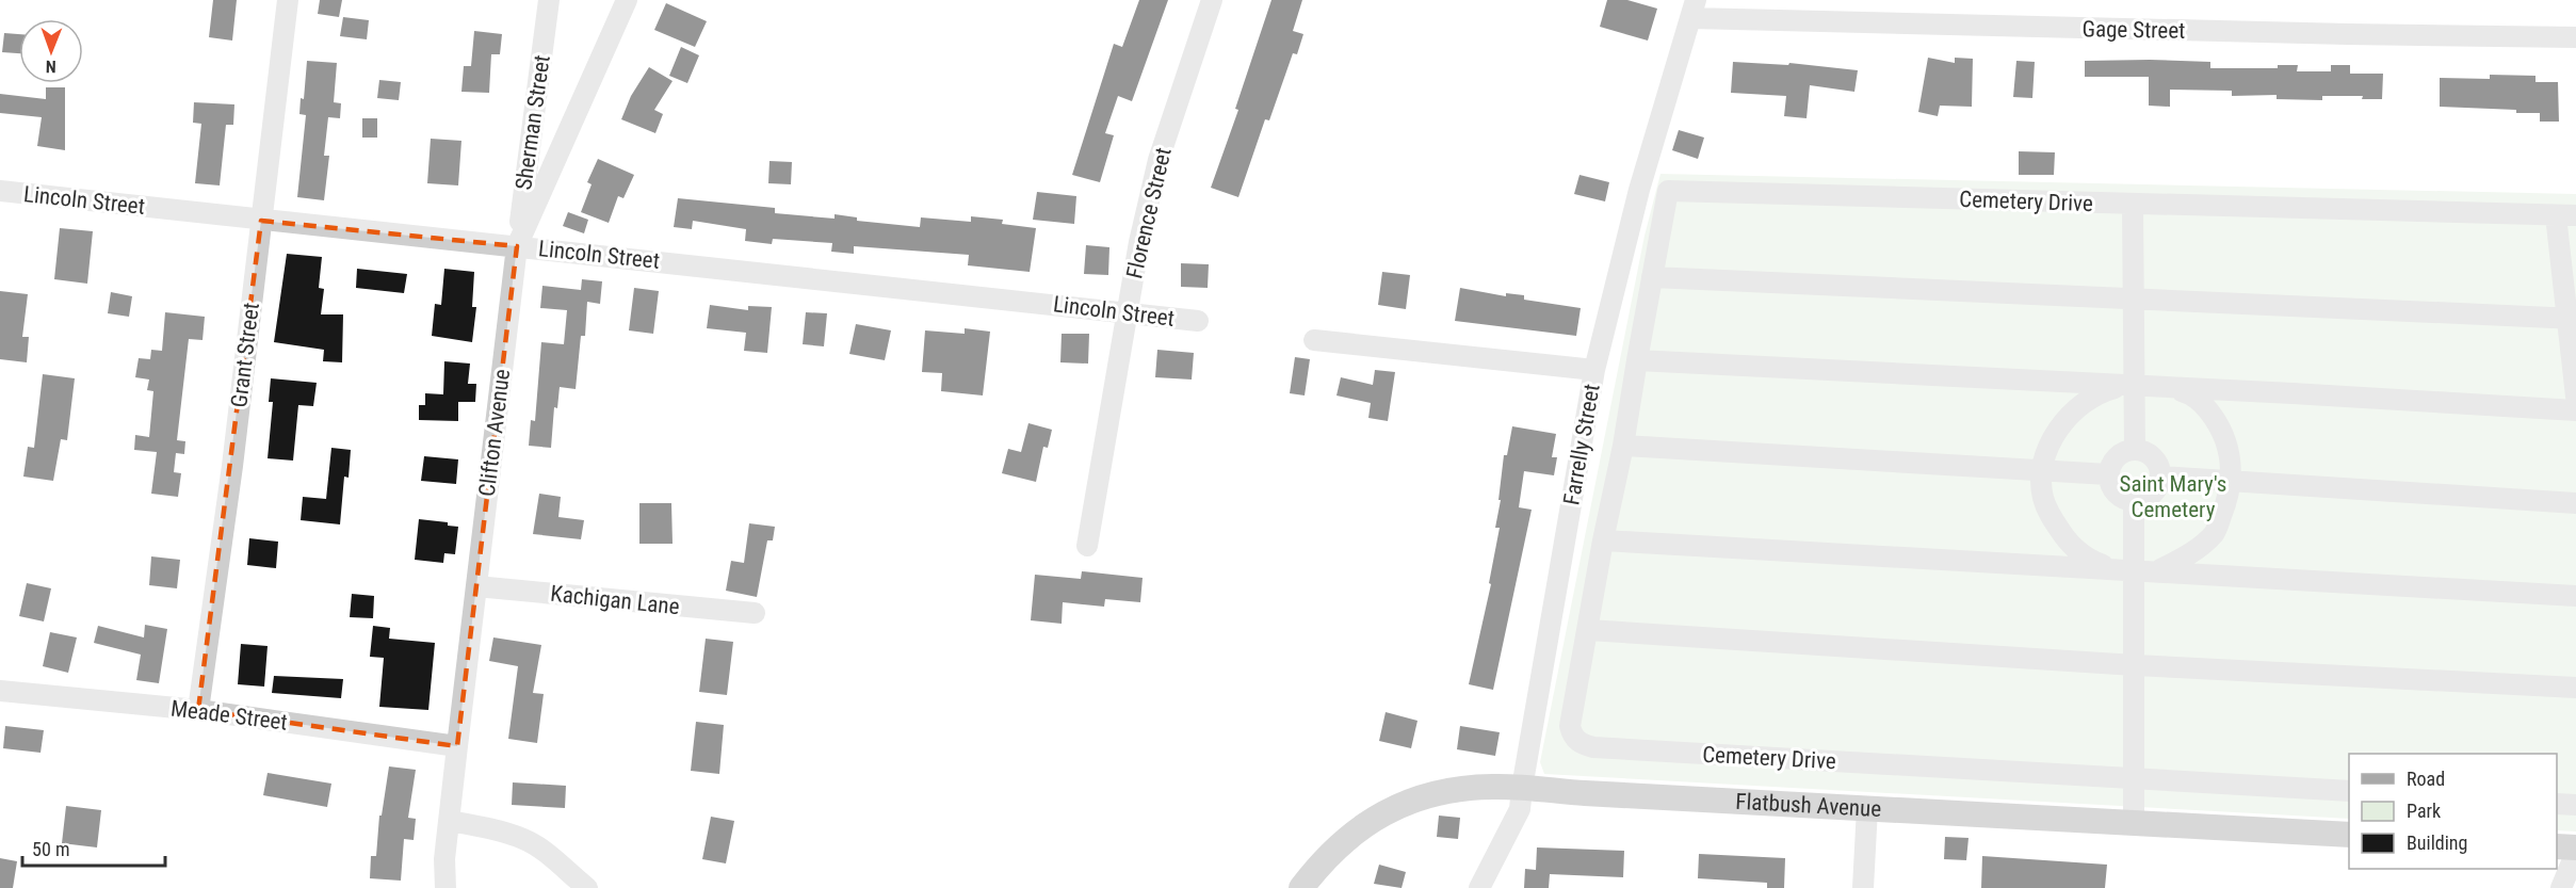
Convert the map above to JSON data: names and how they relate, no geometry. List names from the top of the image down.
{
  "streets": {
    "main road": ["Flatbush Avenue"],
    "street": [
      "Gage Street",
      "Sherman Street",
      "Lincoln Street",
      "Cemetery Drive",
      "Florence Street",
      "Grant Street",
      "Clifton Avenue",
      "Farrelly Street",
      "Kachigan Lane",
      "Meade Street"
    ]
  },
  "crossings": [
    ["Gage Street", "Farrelly Street"],
    ["Sherman Street", "Lincoln Street"],
    ["Sherman Street", "Clifton Avenue"],
    ["Lincoln Street", "Florence Street"],
    ["Lincoln Street", "Grant Street"],
    ["Lincoln Street", "Clifton Avenue"],
    ["Grant Street", "Meade Street"],
    ["Clifton Avenue", "Kachigan Lane"],
    ["Clifton Avenue", "Meade Street"],
    ["Farrelly Street", "Flatbush Avenue"]
  ],
  "parks": ["Saint Mary's Cemetery"],
  "legend": ["Road", "Park", "Building"],
  "scale_bar": "50 m",
  "north": "bottom"
}
